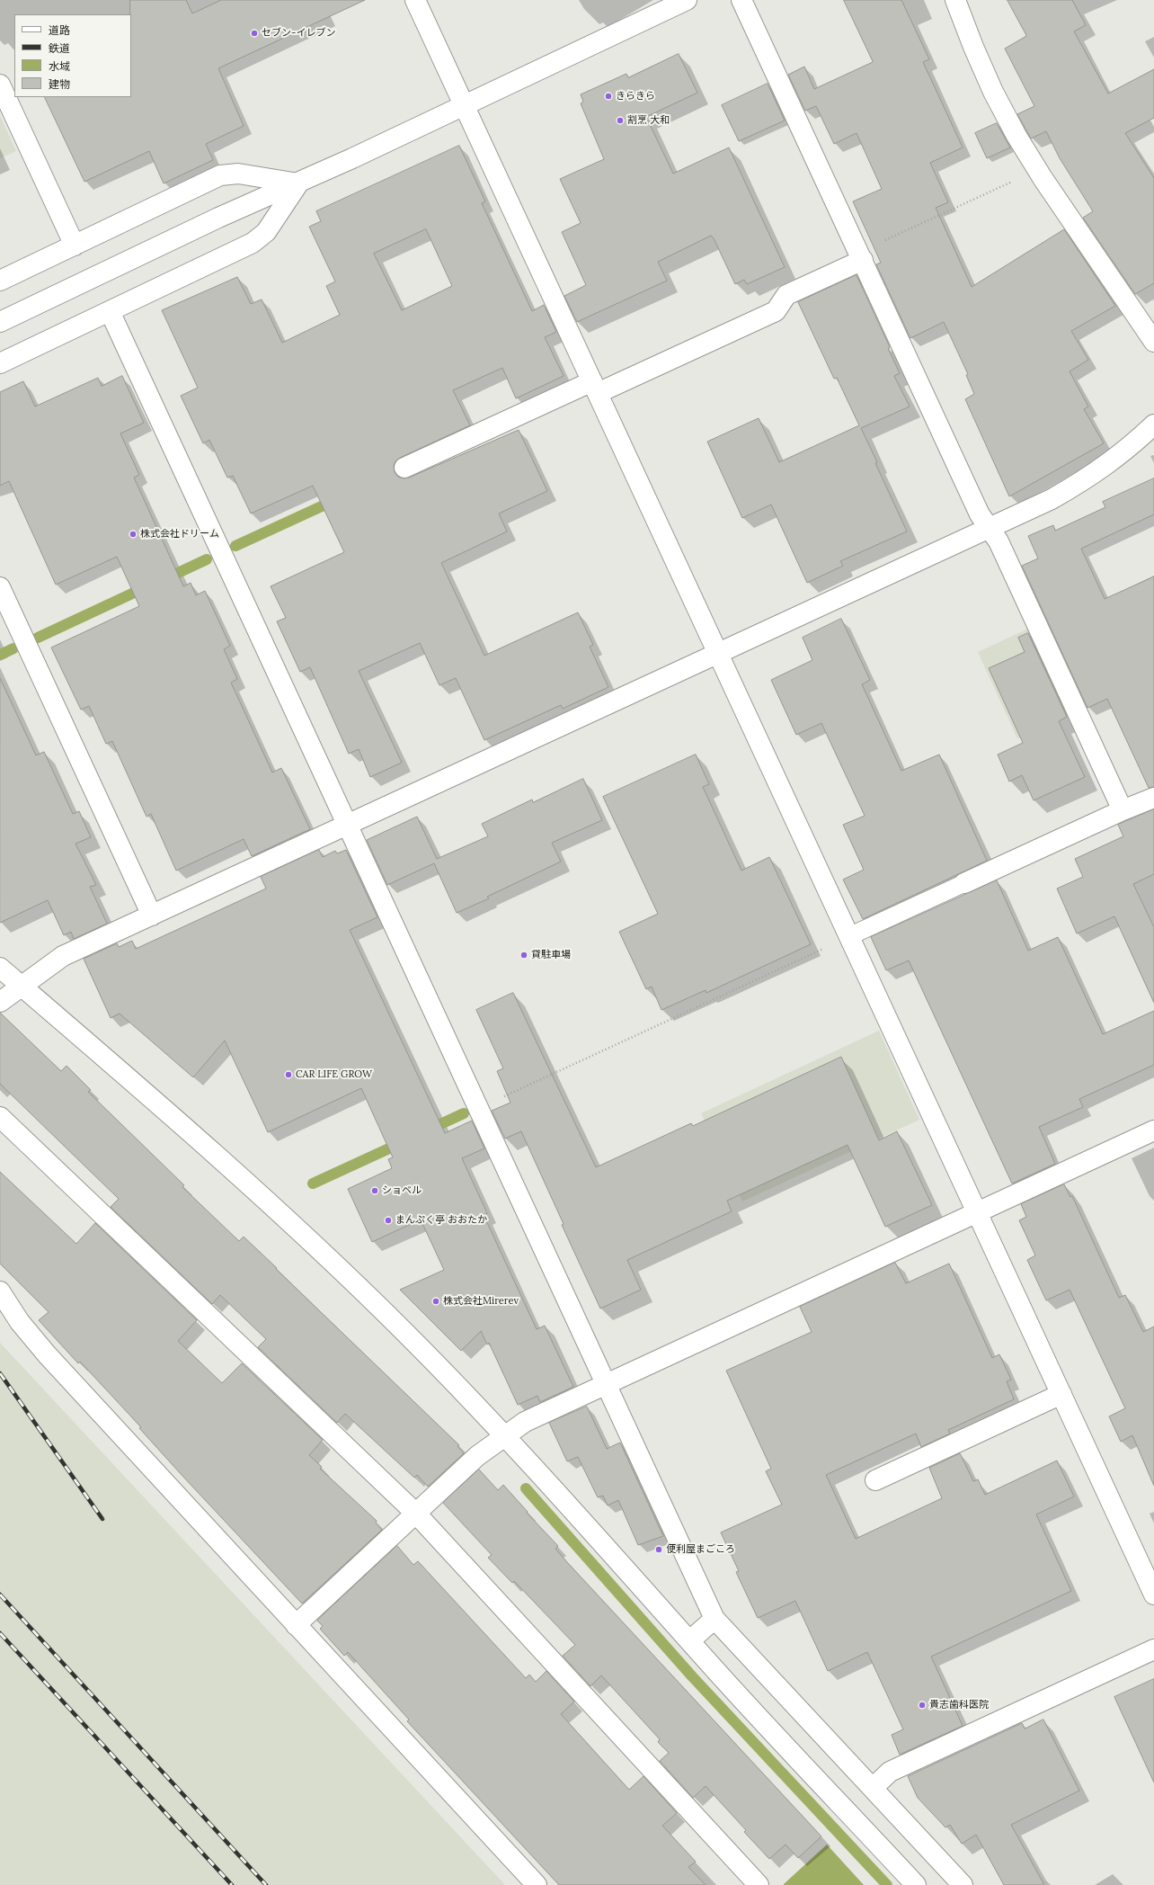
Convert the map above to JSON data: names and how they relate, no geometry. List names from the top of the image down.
{
  "places": [
    "セブン-イレブン",
    "きらきら",
    "割烹 大和",
    "株式会社ドリーム",
    "貸駐車場",
    "CAR LIFE GROW",
    "ショベル",
    "まんぷく亭 おおたか",
    "株式会社Mirerev",
    "便利屋まごころ",
    "貴志歯科医院"
  ],
  "legend": [
    "道路",
    "鉄道",
    "水域",
    "建物"
  ]
}
